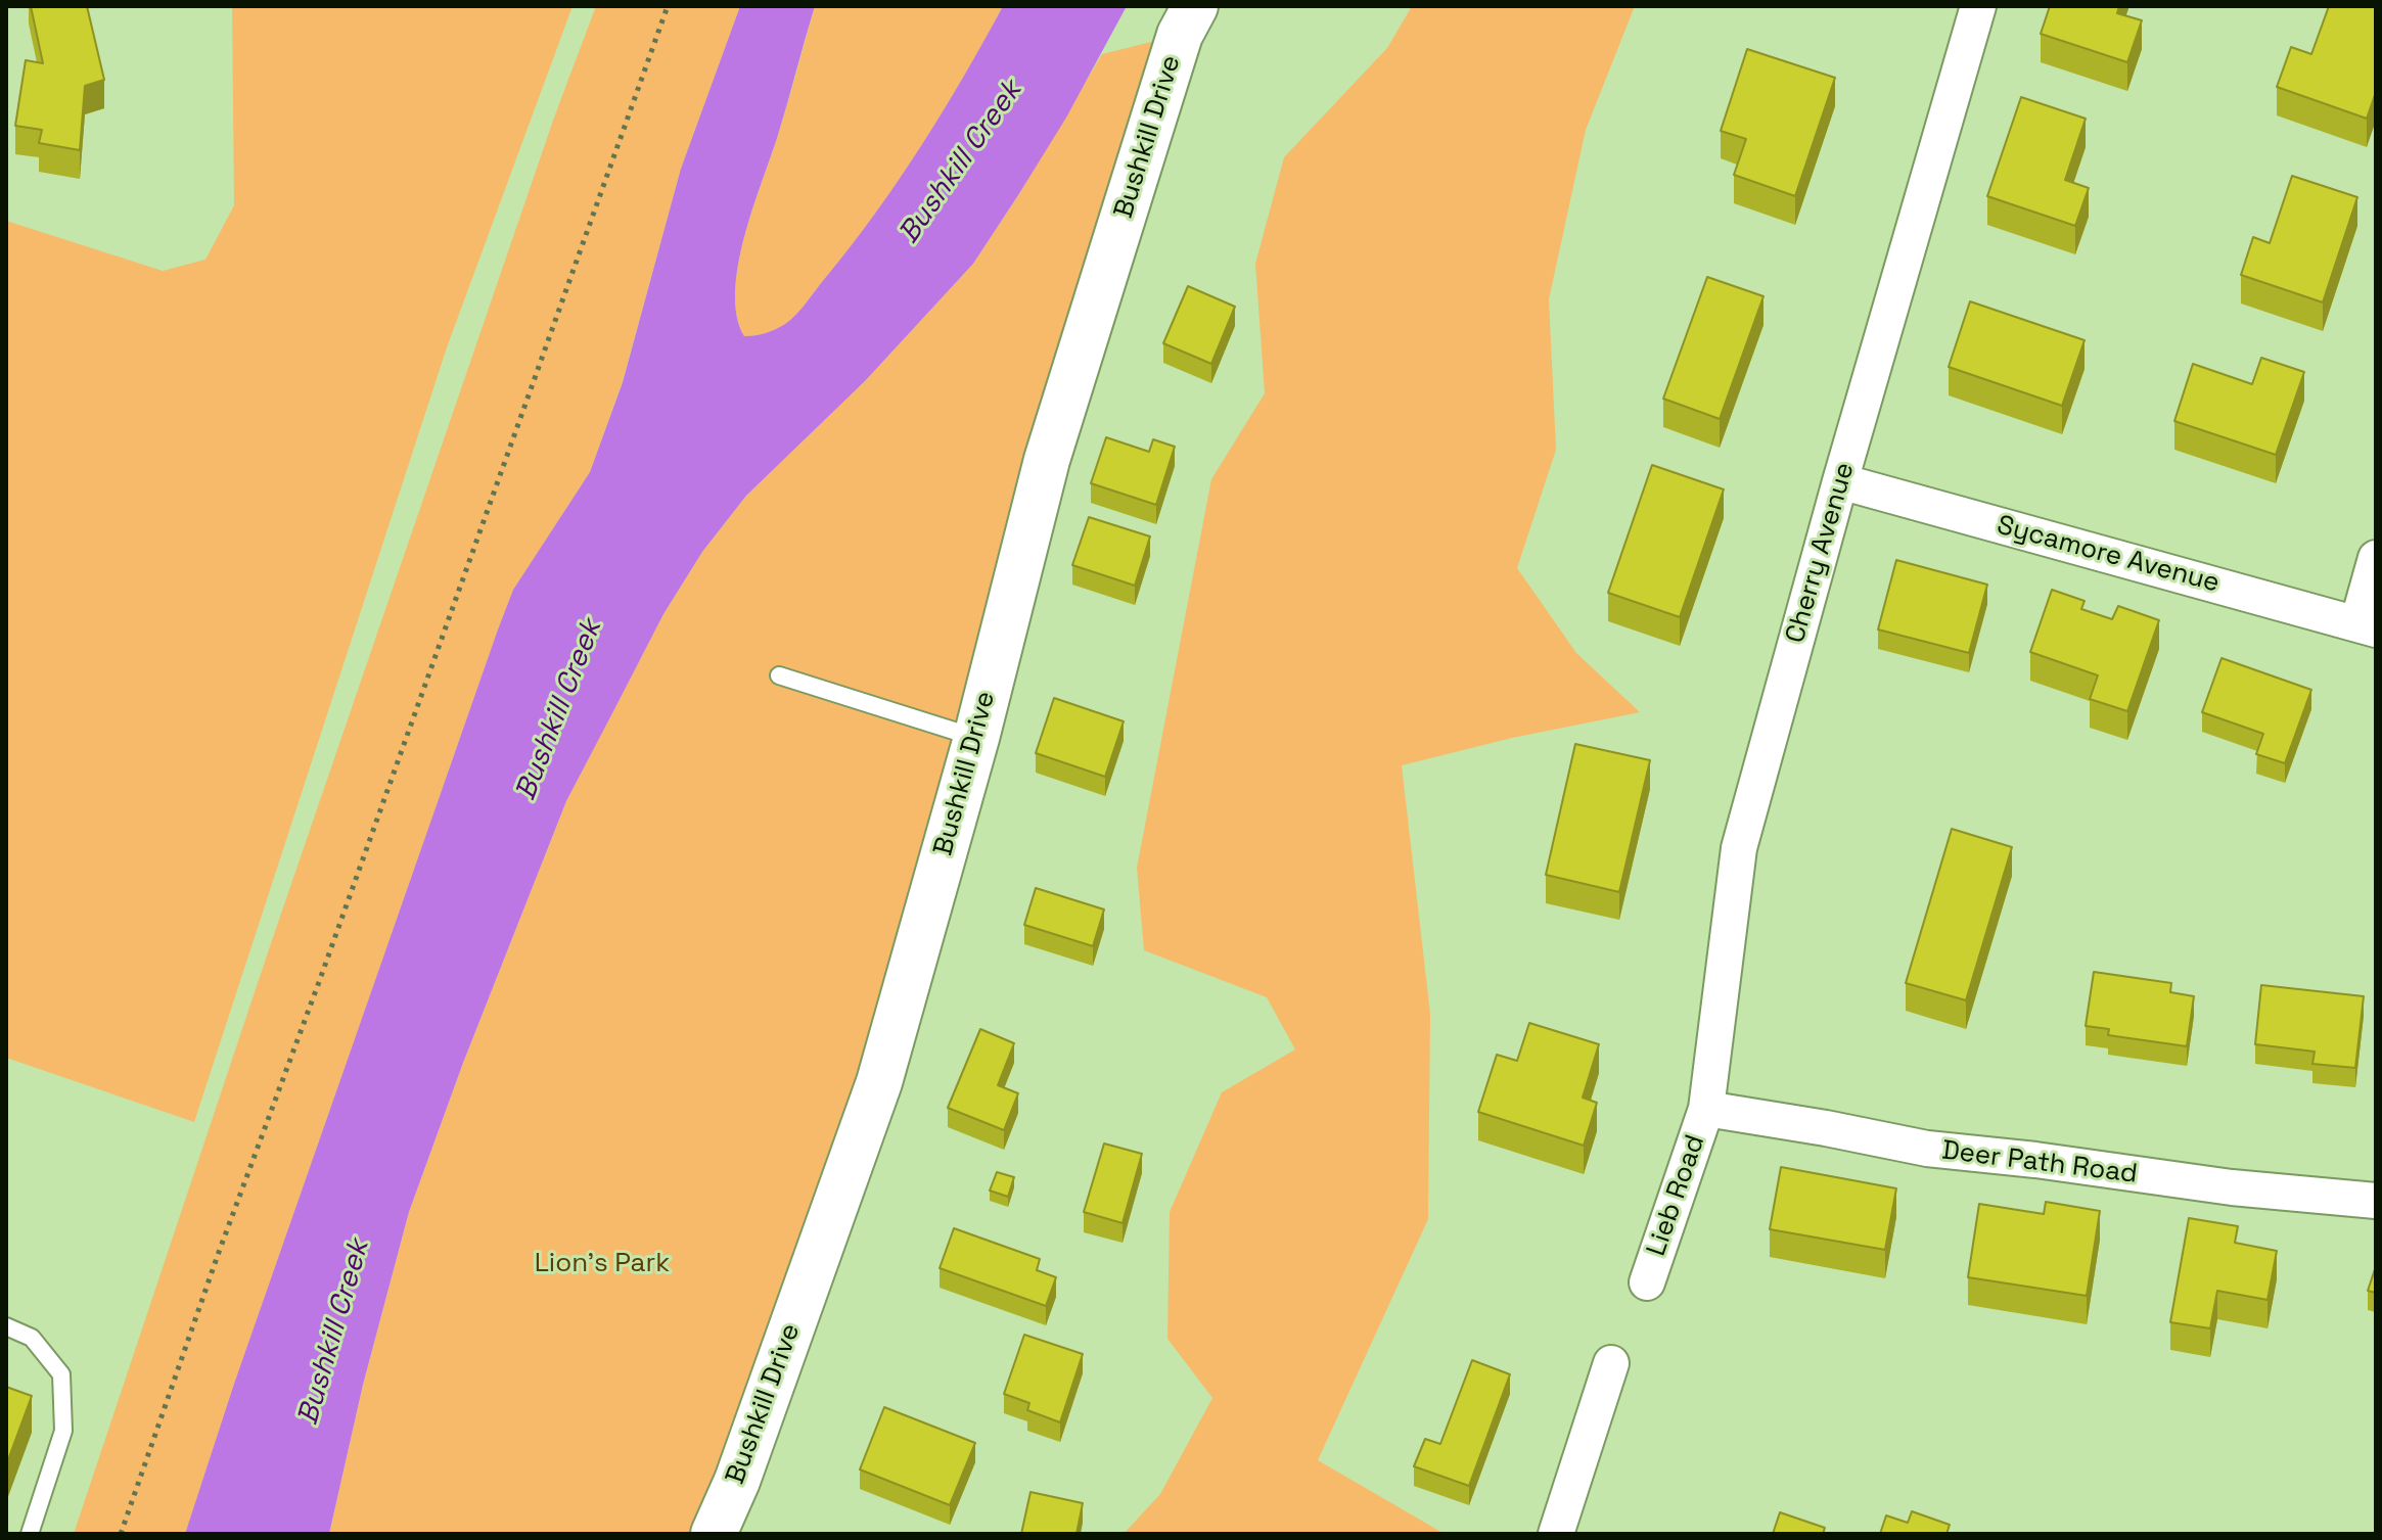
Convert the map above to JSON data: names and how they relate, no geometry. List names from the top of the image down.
{
  "streets": {
    "main road": ["Bushkill Drive"],
    "street": [
      "Cherry Avenue",
      "Sycamore Avenue",
      "Deer Path Road",
      "Lieb Road"
    ]
  },
  "crossings": [
    ["Cherry Avenue", "Sycamore Avenue"],
    ["Cherry Avenue", "Deer Path Road"],
    ["Cherry Avenue", "Lieb Road"],
    ["Deer Path Road", "Lieb Road"]
  ],
  "water": ["Bushkill Creek"],
  "parks": ["Lion's Park"]
}
